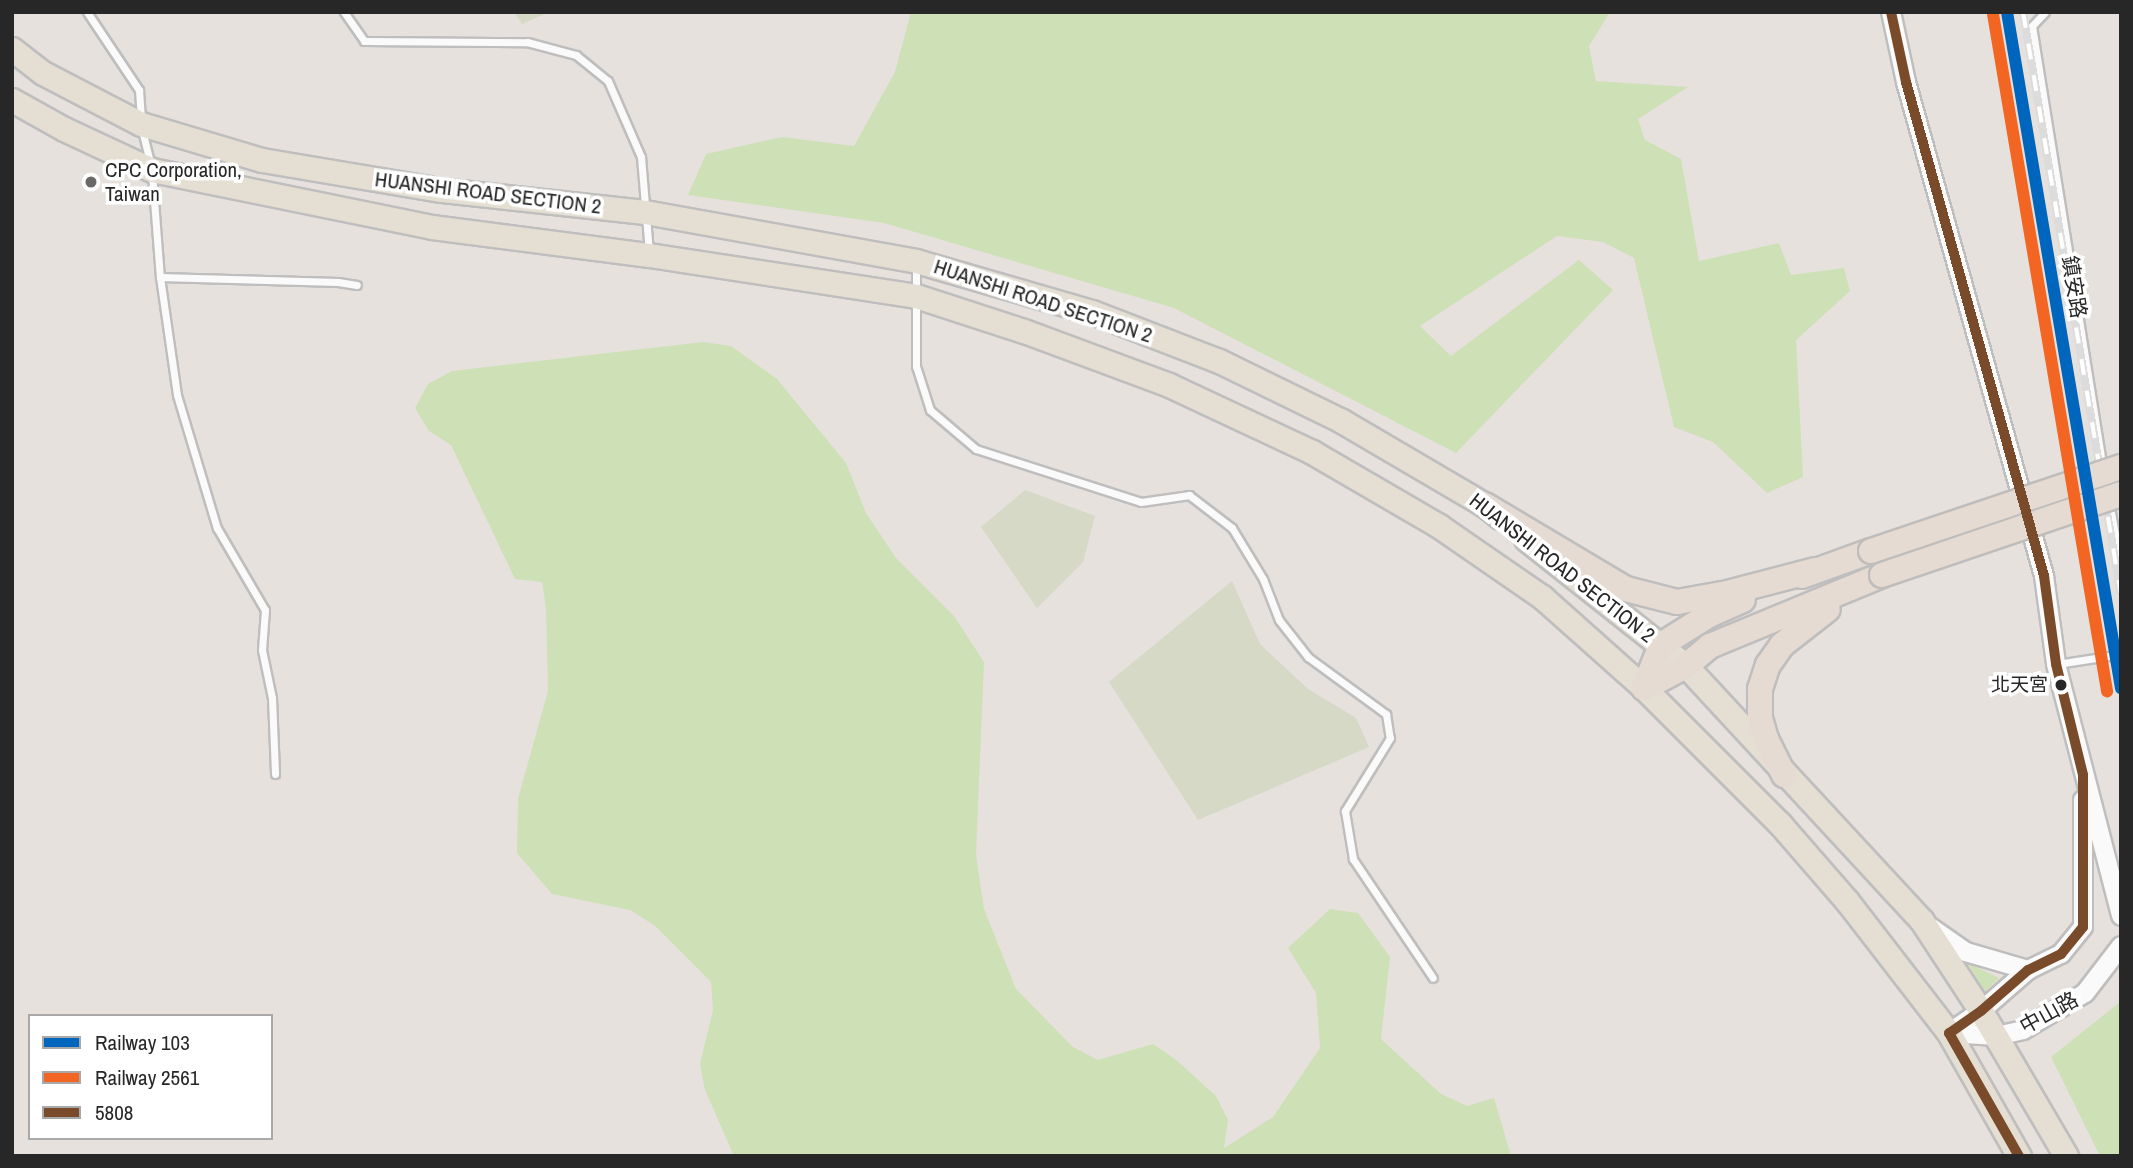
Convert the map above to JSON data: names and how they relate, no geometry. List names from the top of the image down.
{
  "streets": {
    "main road": ["HUANSHI ROAD SECTION 2", "中山路"],
    "lane": ["鎮安路"]
  },
  "crossings": [
    ["HUANSHI ROAD SECTION 2", "中山路"]
  ],
  "places": ["CPC Corporation, Taiwan", "北天宮"],
  "lines": ["rail line 103", "transit line 5808", "rail line 2561"],
  "legend": ["Railway 103", "Railway 2561", "5808"]
}
